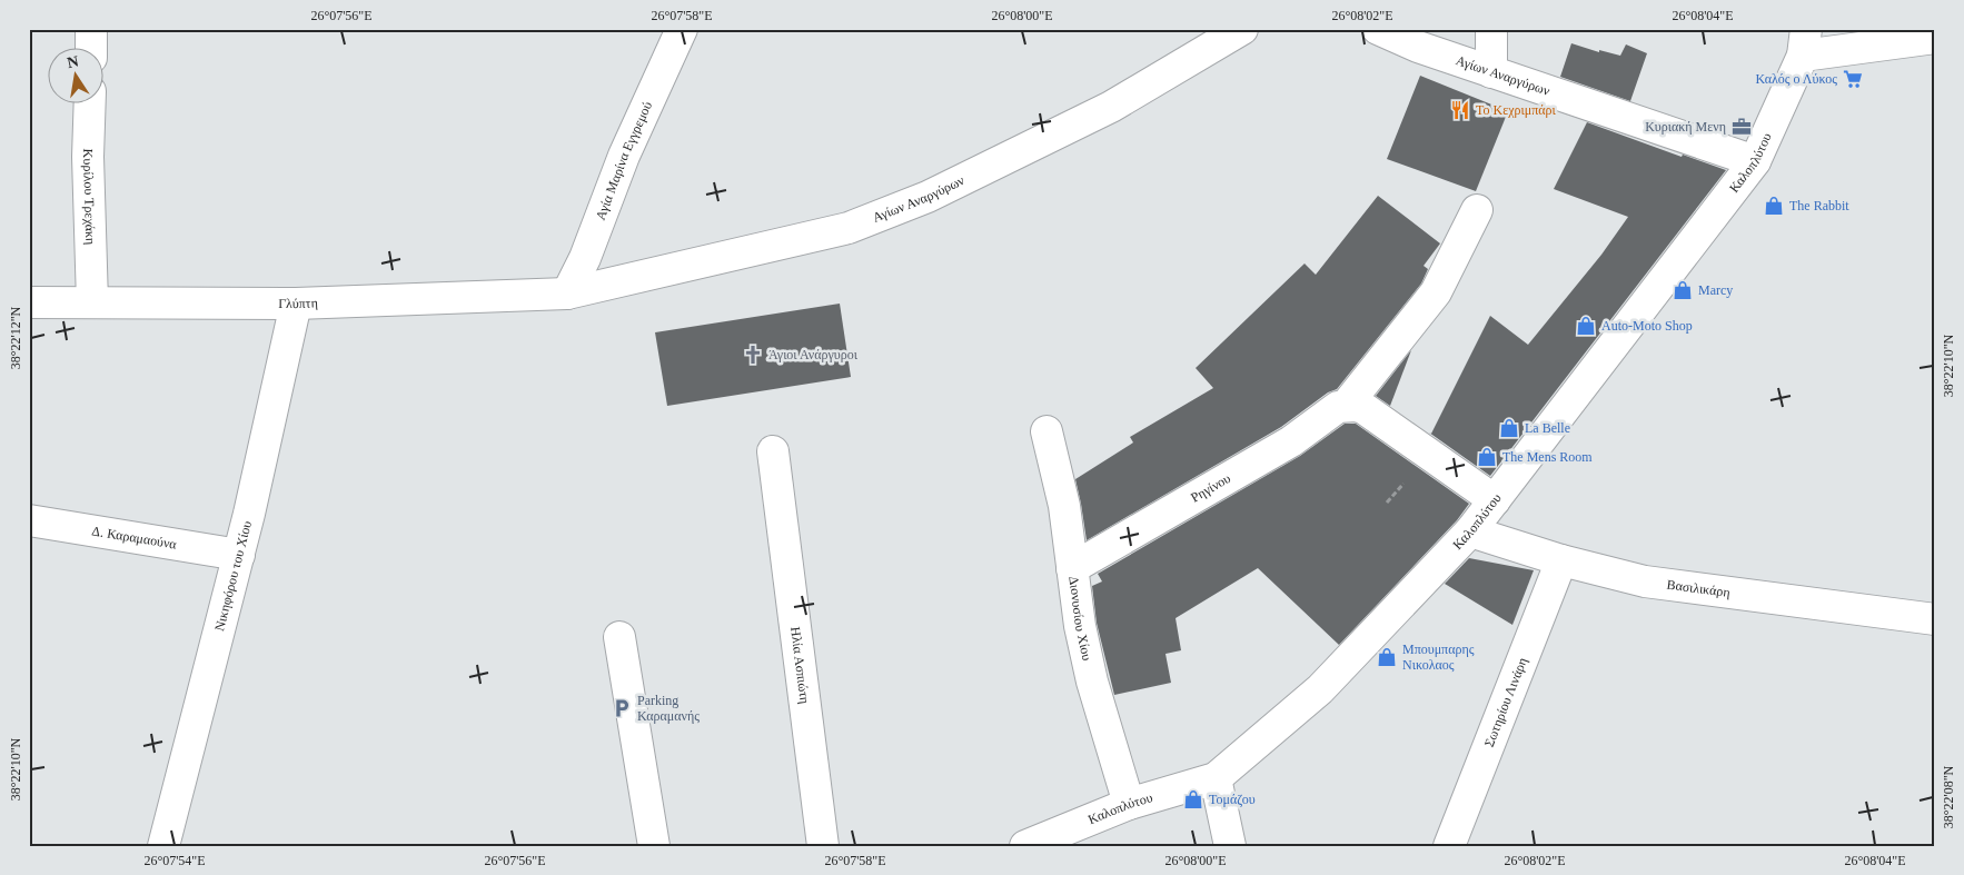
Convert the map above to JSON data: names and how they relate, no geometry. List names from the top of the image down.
{
  "streets": {
    "street": [
      "Αγίων Αναργύρων",
      "Αγία Μαρίνα Εγγρεμού",
      "Καλοπλύτου",
      "Κυρίλου Τρεχάκη",
      "Γλύπτη",
      "Ρηγίνου",
      "Δ. Καραμαούνα",
      "Νικηφόρου του Χίου",
      "Βασιλικάρη",
      "Διονυσίου Χίου",
      "Ηλία Ασπιώτη",
      "Σωτηρίου Λινάρη"
    ]
  },
  "crossings": [
    ["Αγίων Αναργύρων", "Αγία Μαρίνα Εγγρεμού"],
    ["Αγίων Αναργύρων", "Καλοπλύτου"],
    ["Αγίων Αναργύρων", "Γλύπτη"],
    ["Αγία Μαρίνα Εγγρεμού", "Γλύπτη"],
    ["Καλοπλύτου", "Βασιλικάρη"],
    ["Καλοπλύτου", "Διονυσίου Χίου"],
    ["Κυρίλου Τρεχάκη", "Γλύπτη"],
    ["Γλύπτη", "Νικηφόρου του Χίου"],
    ["Ρηγίνου", "Διονυσίου Χίου"],
    ["Δ. Καραμαούνα", "Νικηφόρου του Χίου"],
    ["Βασιλικάρη", "Σωτηρίου Λινάρη"]
  ],
  "places": {
    "supermarket": ["Καλός ο Λύκος"],
    "restaurant": ["Το Κεχριμπάρι"],
    "office": ["Κυριακή Μενη"],
    "shop": [
      "The Rabbit",
      "Marcy",
      "Auto-Moto Shop",
      "La Belle",
      "The Mens Room",
      "Μπουμπαρης Νικολαος",
      "Τομάζου"
    ],
    "church": ["Άγιοι Ανάργυροι"],
    "parking": ["Parking Καραμανής"]
  },
  "north": "top",
  "coordinates": [
    "26°07'56\"E",
    "26°07'58\"E",
    "26°08'00\"E",
    "26°08'02\"E",
    "26°08'04\"E",
    "38°22'12\"N",
    "38°22'10\"N",
    "38°22'08\"N",
    "26°07'54\"E"
  ]
}
